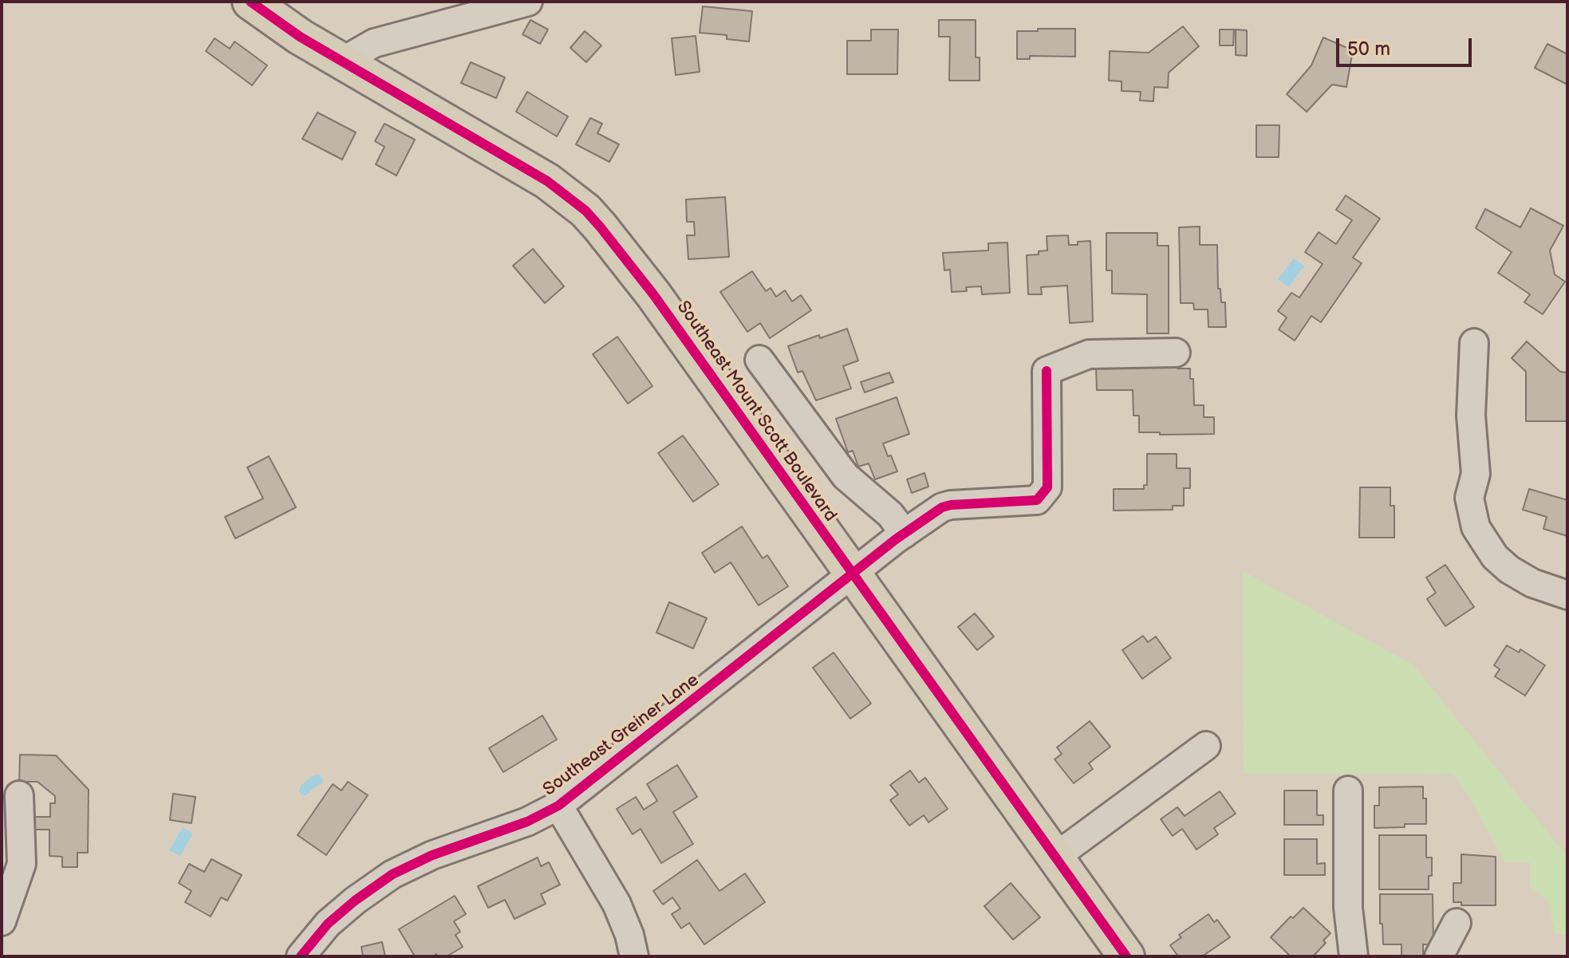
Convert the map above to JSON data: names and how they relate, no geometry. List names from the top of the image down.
{
  "streets": {
    "main road": ["Southeast Mount Scott Boulevard"],
    "street": ["Southeast Greiner Lane"]
  },
  "crossings": [
    ["Southeast Mount Scott Boulevard", "Southeast Greiner Lane"]
  ],
  "scale_bar": "50 m"
}
